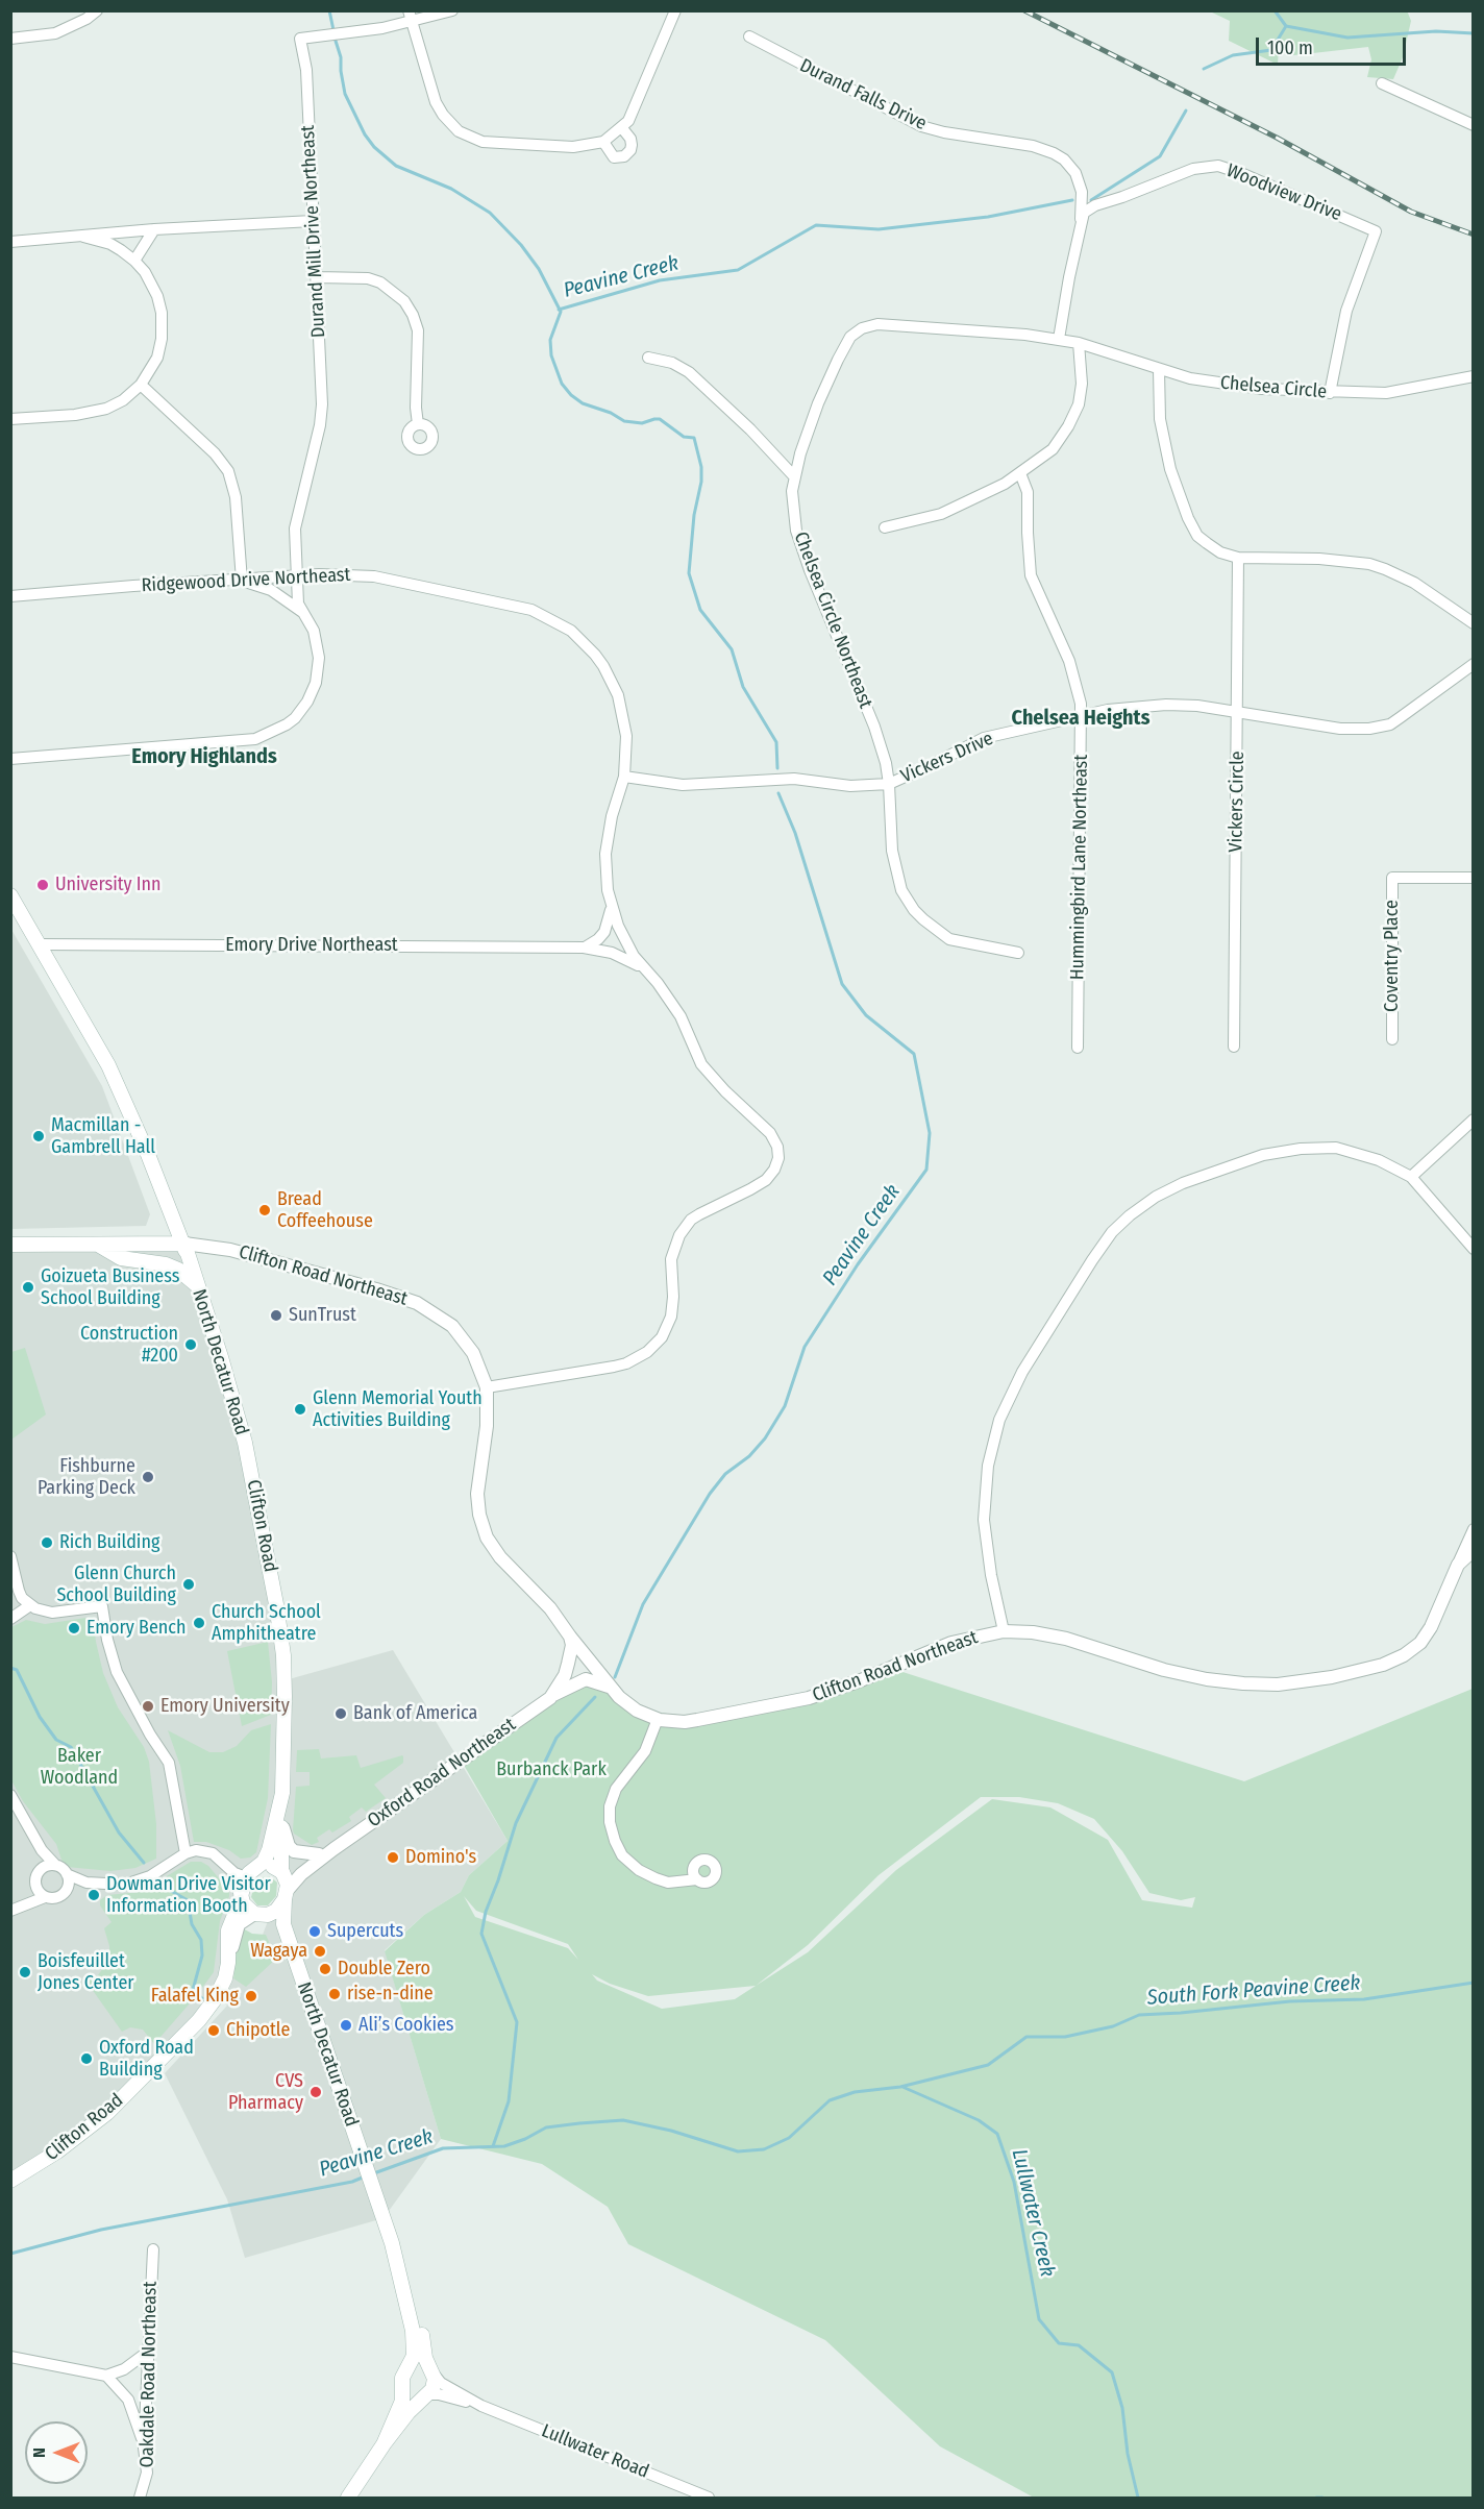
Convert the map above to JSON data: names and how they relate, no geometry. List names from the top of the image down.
{
  "streets": {
    "main road": ["North Decatur Road", "Clifton Road"],
    "street": [
      "Durand Falls Drive",
      "Woodview Drive",
      "Durand Mill Drive Northeast",
      "Chelsea Circle",
      "Ridgewood Drive Northeast",
      "Chelsea Circle Northeast",
      "Vickers Drive",
      "Vickers Circle",
      "Hummingbird Lane Northeast",
      "Emory Drive Northeast",
      "Coventry Place",
      "Clifton Road Northeast",
      "Oxford Road Northeast",
      "Oakdale Road Northeast",
      "Lullwater Road"
    ]
  },
  "crossings": [
    ["Durand Falls Drive", "Woodview Drive"],
    ["Woodview Drive", "Chelsea Circle"],
    ["Durand Mill Drive Northeast", "Ridgewood Drive Northeast"],
    ["Chelsea Circle", "Chelsea Circle Northeast"],
    ["Ridgewood Drive Northeast", "Vickers Drive"],
    ["Ridgewood Drive Northeast", "Emory Drive Northeast"],
    ["Ridgewood Drive Northeast", "Clifton Road Northeast"],
    ["Chelsea Circle Northeast", "Vickers Drive"],
    ["Vickers Drive", "Vickers Circle"],
    ["Vickers Drive", "Hummingbird Lane Northeast"],
    ["Emory Drive Northeast", "North Decatur Road"],
    ["Clifton Road Northeast", "North Decatur Road"],
    ["Clifton Road Northeast", "Oxford Road Northeast"],
    ["North Decatur Road", "Clifton Road"],
    ["North Decatur Road", "Oxford Road Northeast"],
    ["North Decatur Road", "Lullwater Road"]
  ],
  "districts": ["Chelsea Heights", "Emory Highlands"],
  "water": ["Peavine Creek", "South Fork Peavine Creek", "Lullwater Creek"],
  "parks": ["Baker Woodland", "Burbanck Park"],
  "places": [
    "University Inn",
    "Macmillan - Gambrell Hall",
    "Bread Coffeehouse",
    "Goizueta Business School Building",
    "SunTrust",
    "Construction #200",
    "Glenn Memorial Youth Activities Building",
    "Fishburne Parking Deck",
    "Rich Building",
    "Glenn Church School Building",
    "Church School Amphitheatre",
    "Emory Bench",
    "Emory University",
    "Bank of America",
    "Domino's",
    "Dowman Drive Visitor Information Booth",
    "Supercuts",
    "Wagaya",
    "Double Zero",
    "Boisfeuillet Jones Center",
    "rise-n-dine",
    "Falafel King",
    "Ali’s Cookies",
    "Chipotle",
    "Oxford Road Building",
    "CVS Pharmacy"
  ],
  "scale_bar": "100 m",
  "north": "left"
}
